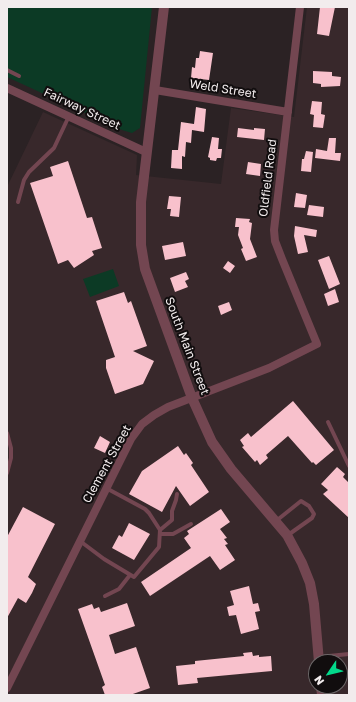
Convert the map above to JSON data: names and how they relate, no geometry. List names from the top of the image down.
{
  "streets": {
    "street": [
      "Weld Street",
      "Fairway Street",
      "Oldfield Road",
      "South Main Street",
      "Clement Street"
    ]
  },
  "crossings": [
    ["Weld Street", "Oldfield Road"],
    ["Weld Street", "South Main Street"],
    ["Fairway Street", "South Main Street"],
    ["Oldfield Road", "Clement Street"],
    ["South Main Street", "Clement Street"]
  ],
  "north": "bottom left"
}
